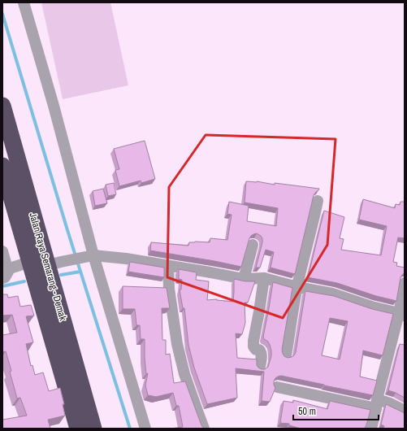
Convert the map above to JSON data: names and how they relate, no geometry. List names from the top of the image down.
{
  "streets": {
    "highway": ["Jalan Raya Semarang - Demak"]
  },
  "scale_bar": "50 m"
}
